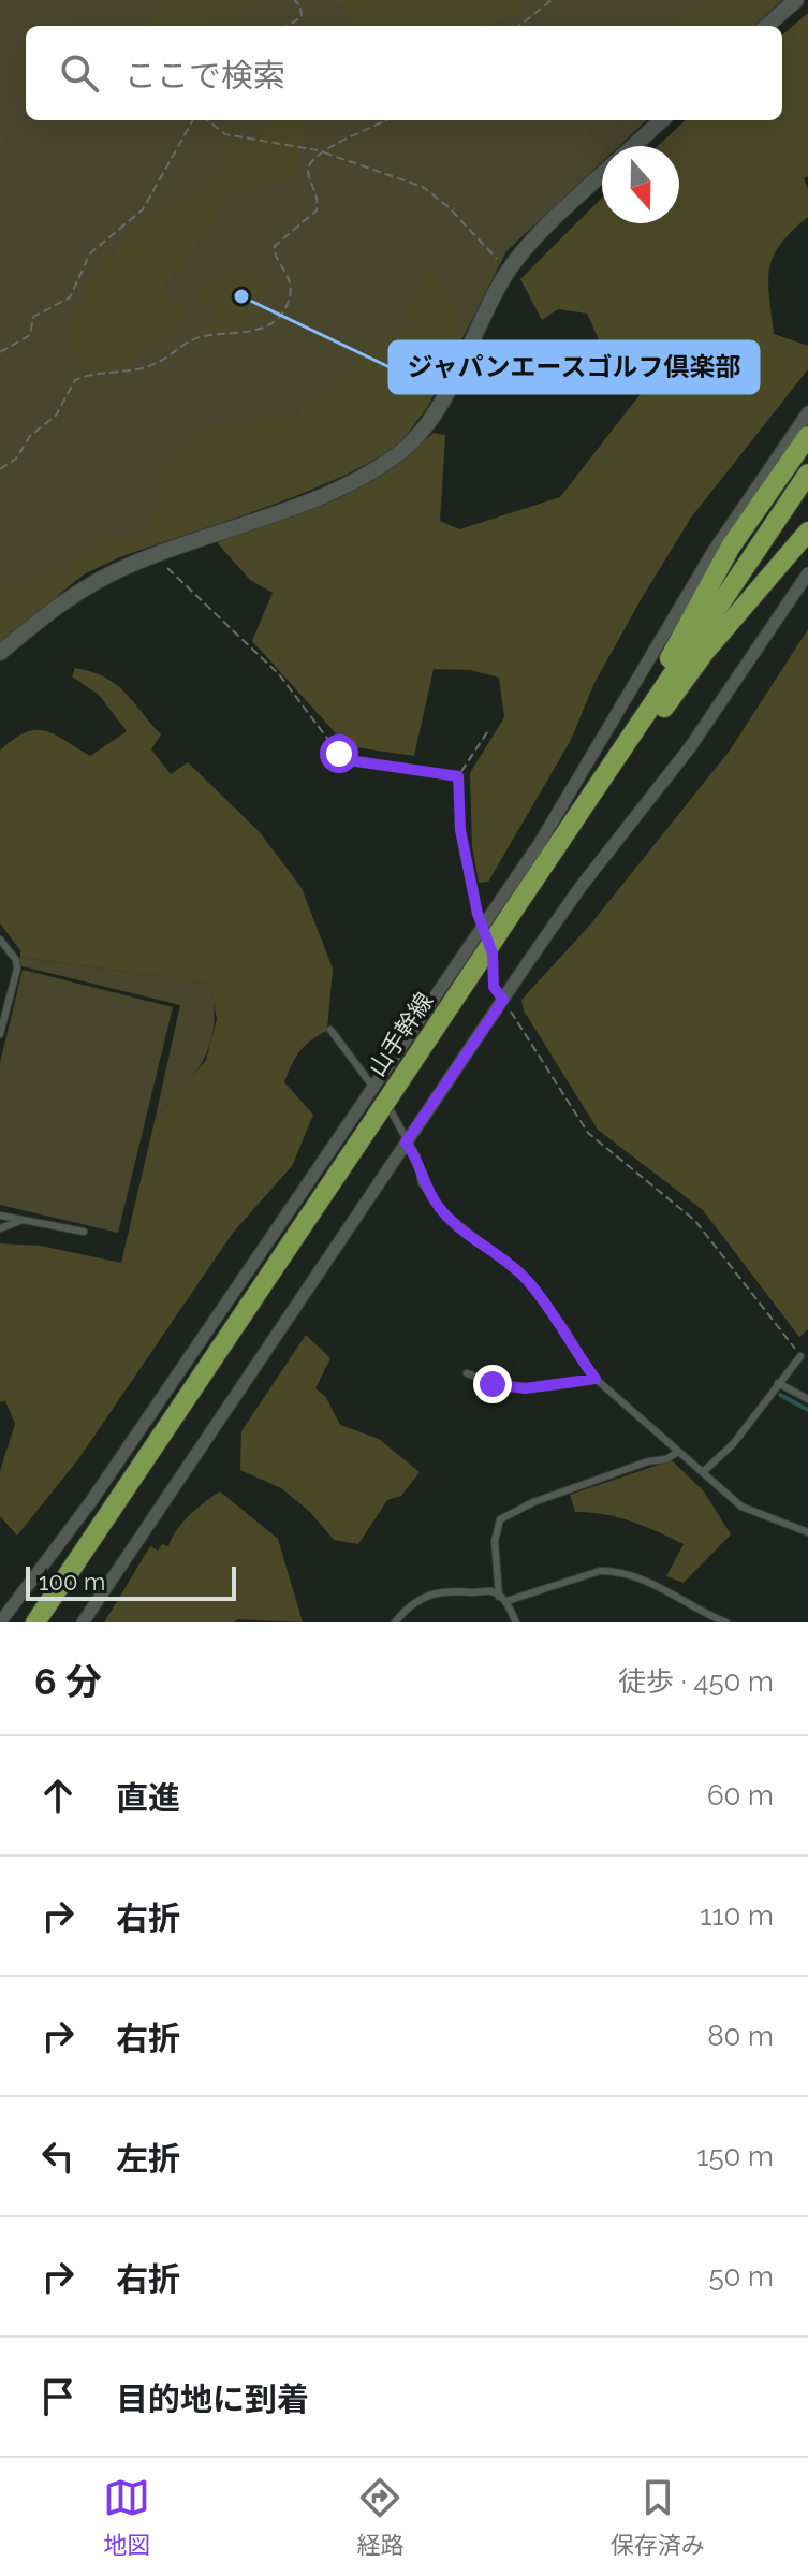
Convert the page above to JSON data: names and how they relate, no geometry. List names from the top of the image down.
{
  "streets": {
    "main road": ["山手幹線"]
  },
  "places": ["ジャパンエースゴルフ倶楽部"],
  "scale_bar": "100 m",
  "north": "bottom",
  "page": {
    "search": "ここで検索",
    "scale": "100 m",
    "heading": ["6 分", "徒歩 · 450 m"],
    "list": [
      ["直進", "60 m"],
      ["右折", "110 m"],
      ["右折", "80 m"],
      ["左折", "150 m"],
      ["右折", "50 m"],
      "目的地に到着"
    ],
    "nav": ["地図", "経路", "保存済み"]
  }
}
